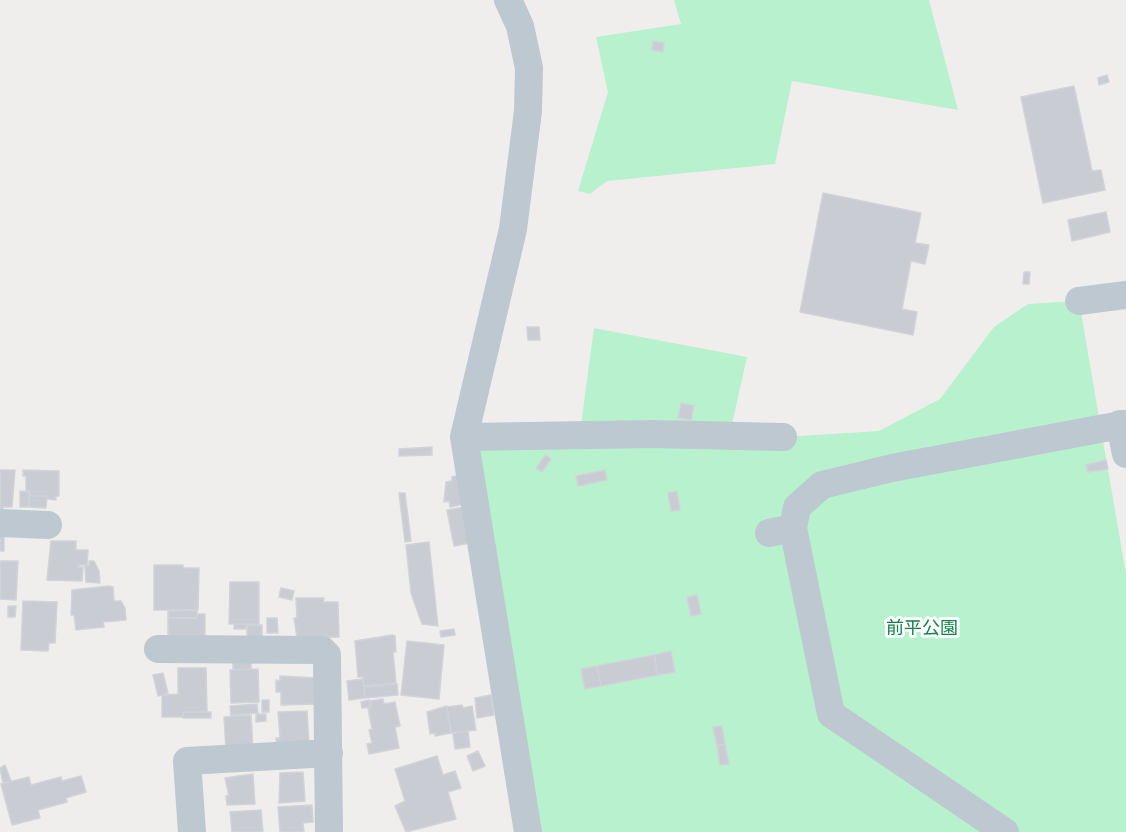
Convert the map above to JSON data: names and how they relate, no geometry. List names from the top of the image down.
{
  "parks": ["前平公園"]
}
